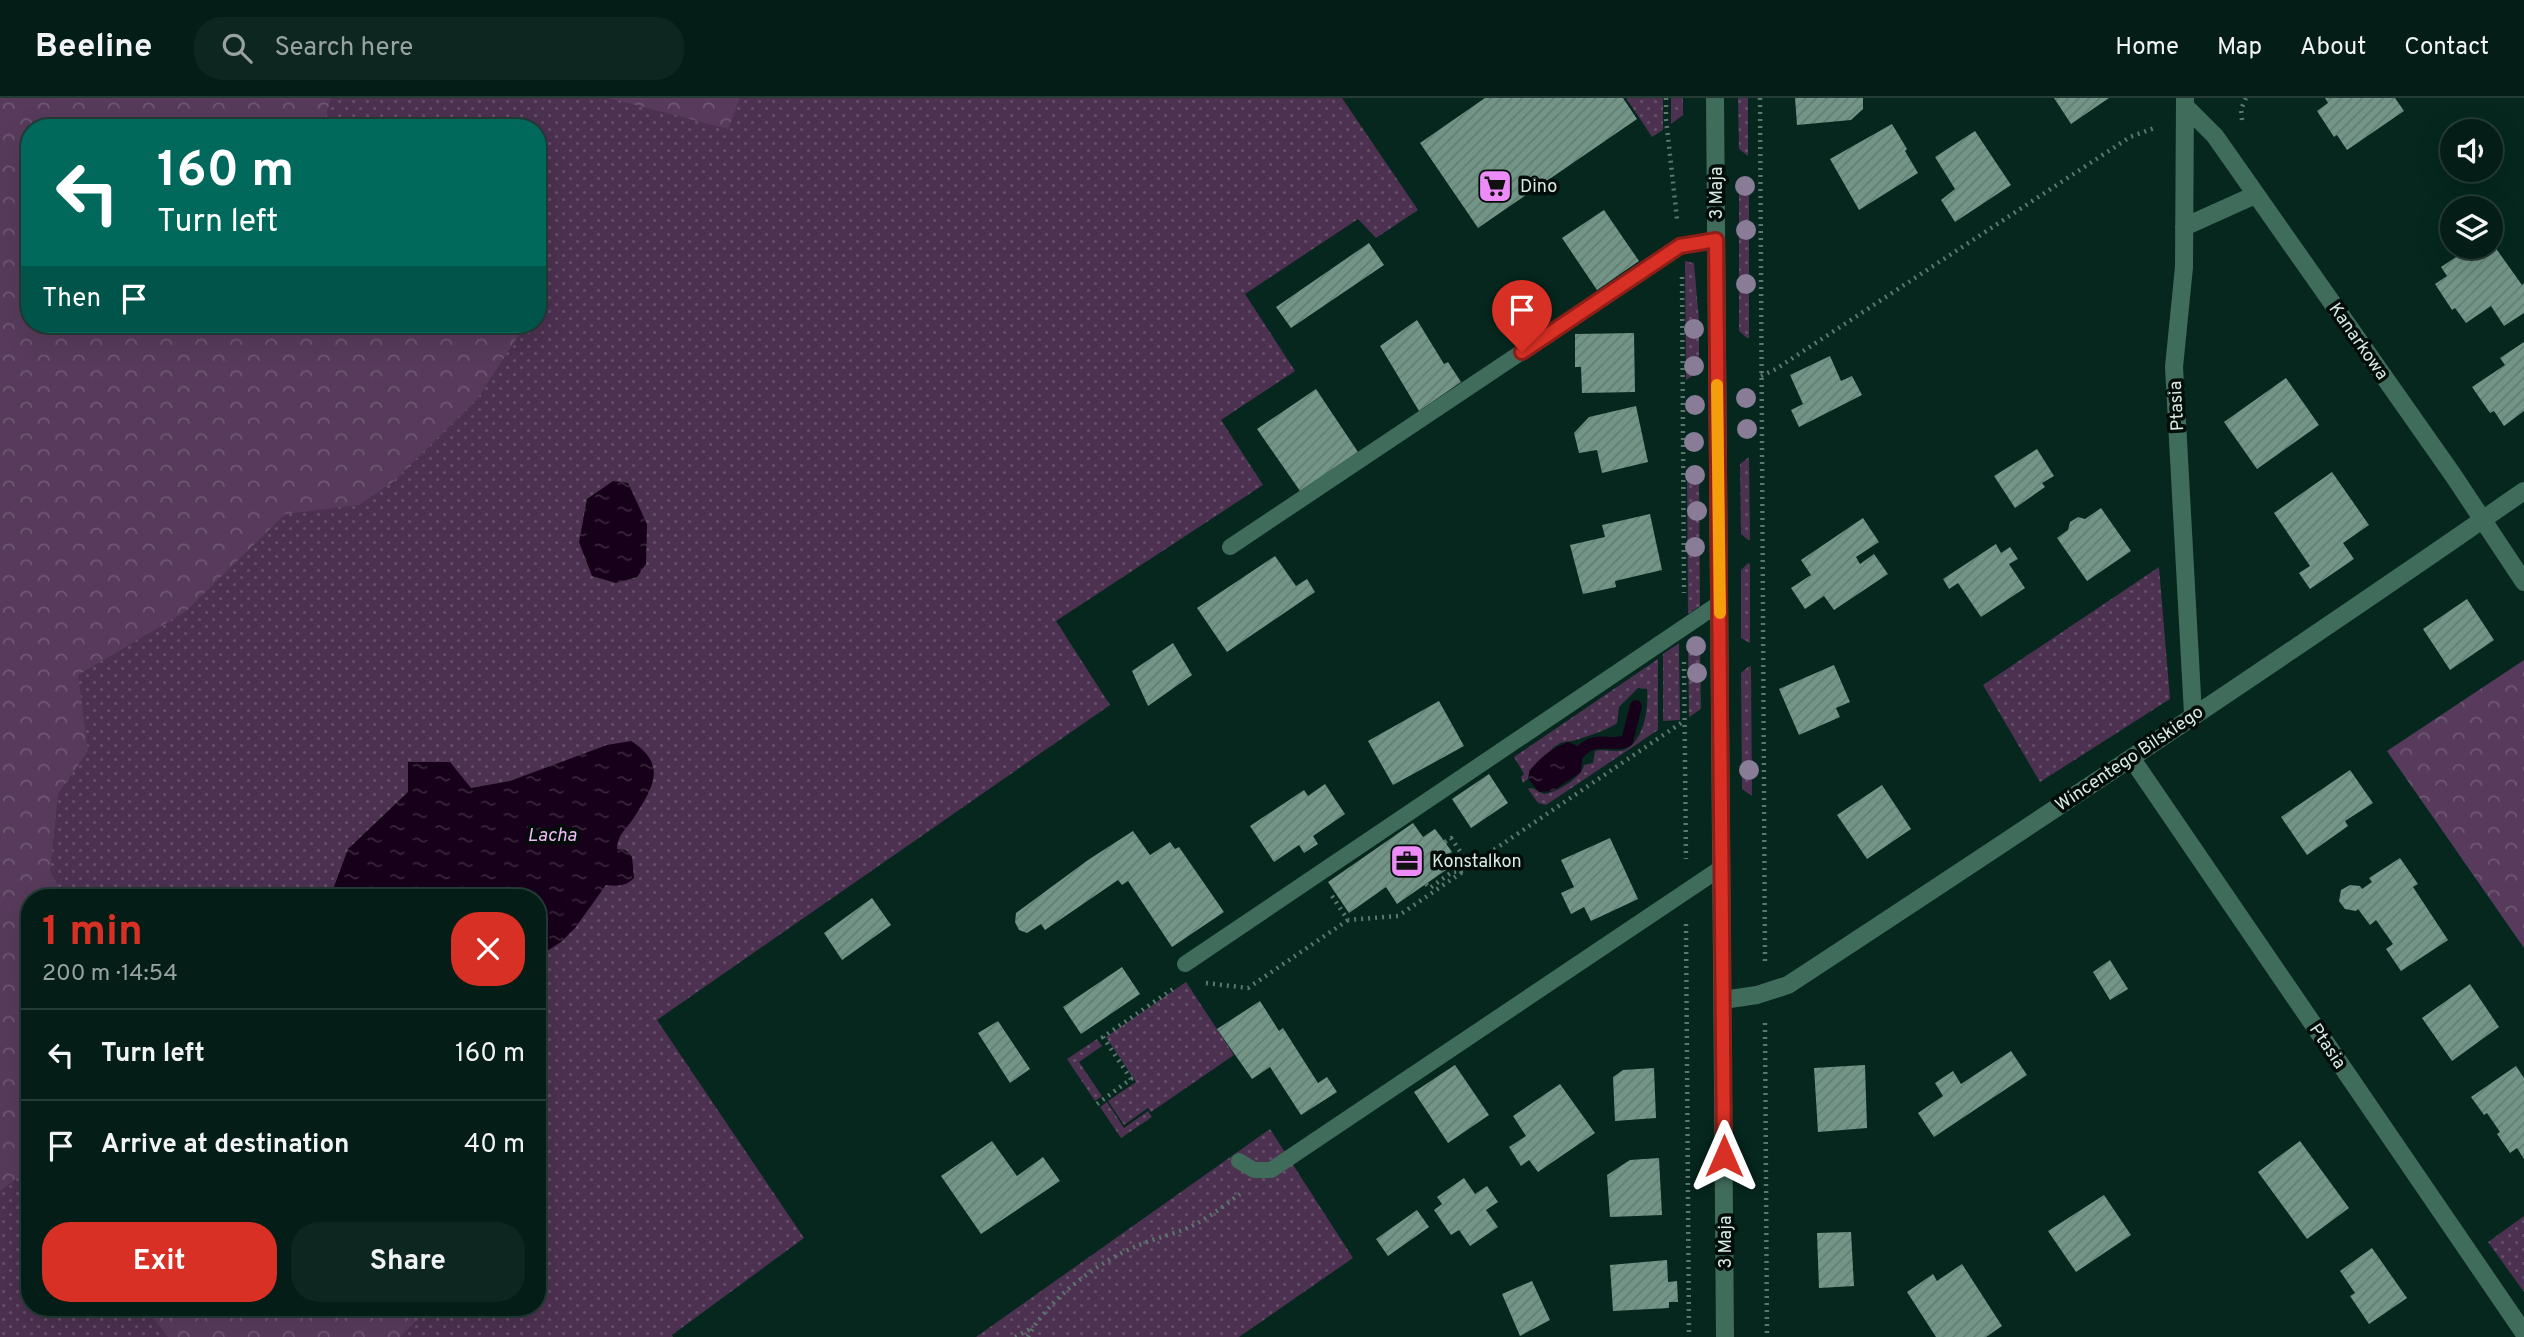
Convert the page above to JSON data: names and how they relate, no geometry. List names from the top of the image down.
{
  "streets": {
    "street": [
      "3 Maja",
      "Kanarkowa",
      "Ptasia",
      "Wincentego Bilskiego"
    ]
  },
  "crossings": [
    ["3 Maja", "Wincentego Bilskiego"],
    ["Kanarkowa", "Ptasia"],
    ["Kanarkowa", "Wincentego Bilskiego"],
    ["Ptasia", "Wincentego Bilskiego"]
  ],
  "water": ["Lacha"],
  "places": {
    "supermarket": ["Dino"],
    "office": ["Konstalkon"]
  },
  "page": {
    "header": "Beeline",
    "search": "Search here",
    "nav": [
      "Home",
      "Map",
      "About",
      "Contact"
    ],
    "turn": ["160 m", "Turn left"],
    "then": "Then",
    "heading": ["1 min", "200 m · 14:54"],
    "list": [
      {
        "name": "Turn left",
        "value": "160 m"
      },
      {
        "name": "Arrive at destination",
        "value": "40 m"
      }
    ],
    "buttons": ["Exit", "Share"]
  }
}
